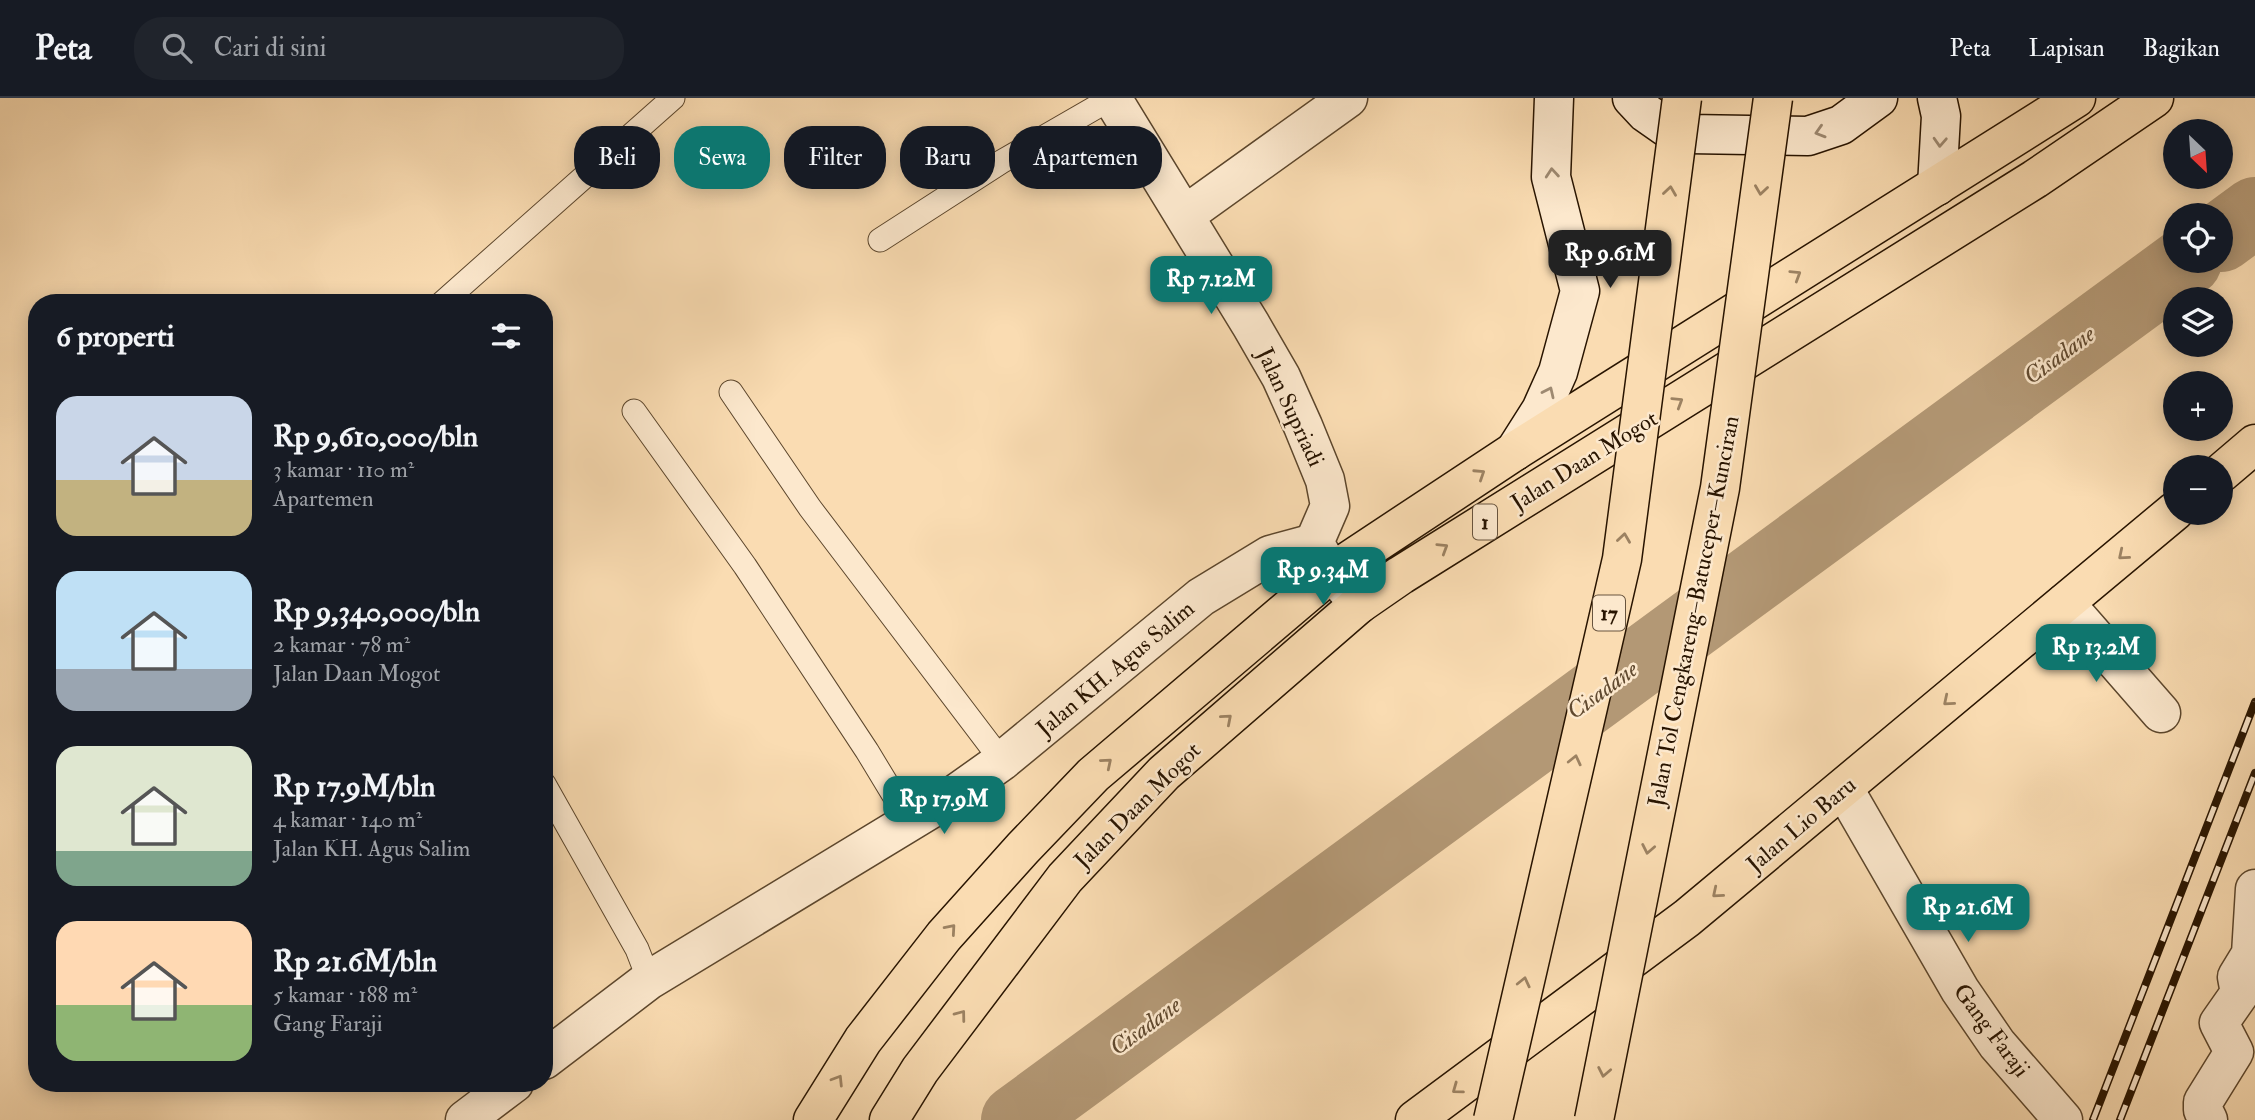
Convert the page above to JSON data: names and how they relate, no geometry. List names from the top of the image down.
{
  "streets": {
    "main road": [
      "Jalan Daan Mogot",
      "1",
      "Jalan Tol Cengkareng–Batuceper–Kunciran",
      "17",
      "Jalan Lio Baru"
    ],
    "street": ["Jalan Supriadi", "Jalan KH. Agus Salim", "Gang Faraji"]
  },
  "crossings": [
    ["Jalan Supriadi", "Jalan Daan Mogot"],
    ["Jalan Supriadi", "Jalan KH. Agus Salim"],
    ["Jalan Daan Mogot", "Jalan KH. Agus Salim"],
    ["Jalan Lio Baru", "Gang Faraji"]
  ],
  "one_way": ["Jalan Daan Mogot", "Jalan Lio Baru"],
  "water": ["Cisadane"],
  "north": "bottom right",
  "page": {
    "header": "Peta",
    "search": "Cari di sini",
    "nav": ["Peta", "Lapisan", "Bagikan"],
    "map_buttons": ["+", "−"],
    "chip": [
      "Beli",
      "Sewa",
      "Filter",
      "Baru",
      "Apartemen"
    ],
    "price": [
      "Rp 9.61M",
      "Rp 7.12M",
      "Rp 9.34M",
      "Rp 13.2M",
      "Rp 17.9M",
      "Rp 21.6M"
    ],
    "heading": "6 properti",
    "list": [
      {
        "name": "Rp 9,610,000/bln",
        "note": "3 kamar · 110 m² · Apartemen"
      },
      {
        "name": "Rp 9,340,000/bln",
        "note": "2 kamar · 78 m² · Jalan Daan Mogot"
      },
      {
        "name": "Rp 17.9M/bln",
        "note": "4 kamar · 140 m² · Jalan KH. Agus Salim"
      },
      {
        "name": "Rp 21.6M/bln",
        "note": "5 kamar · 188 m² · Gang Faraji"
      }
    ]
  }
}
